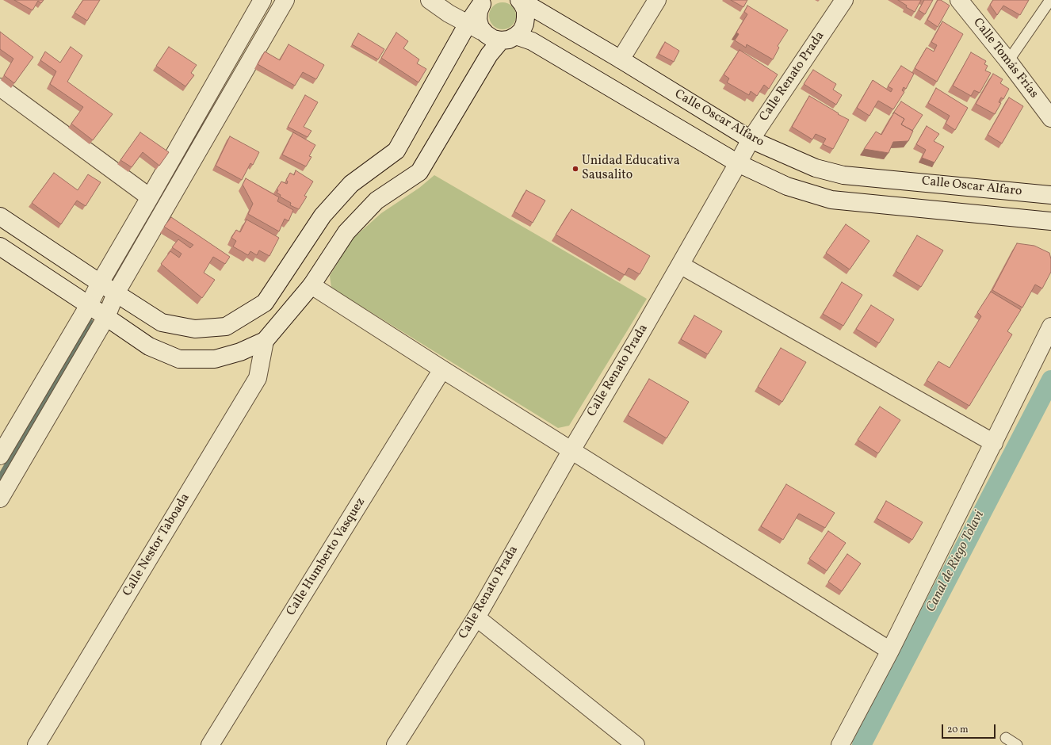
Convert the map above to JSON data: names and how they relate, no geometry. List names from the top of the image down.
{
  "streets": {
    "street": [
      "Calle Tomás Frías",
      "Calle Renato Prada",
      "Calle Oscar Alfaro",
      "Calle Nestor Taboada",
      "Calle Humberto Vasquez"
    ]
  },
  "crossings": [
    ["Calle Renato Prada", "Calle Oscar Alfaro"]
  ],
  "water": ["Canal de Riego Tolavi"],
  "places": ["Unidad Educativa Sausalito"],
  "scale_bar": "20 m"
}
